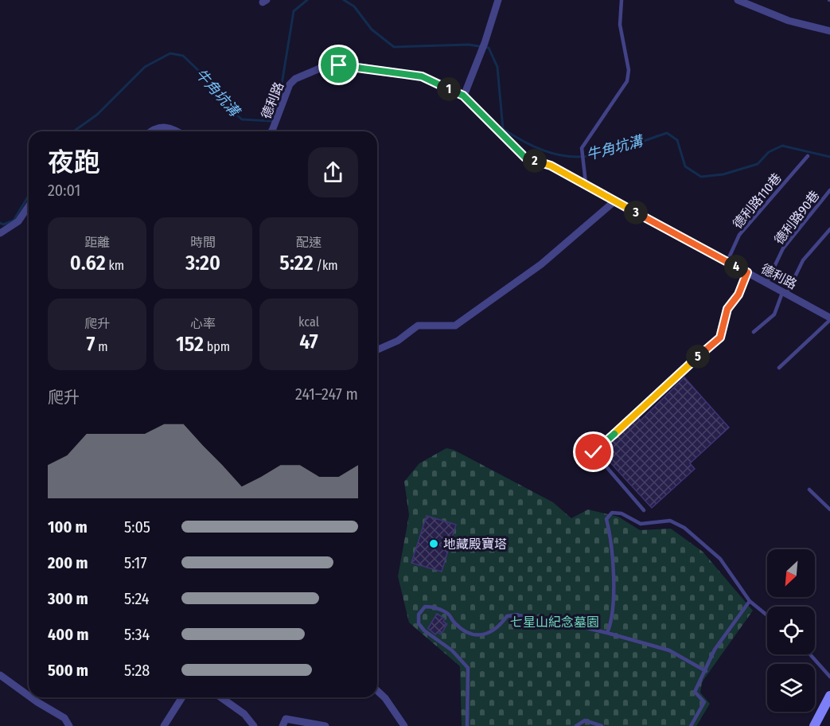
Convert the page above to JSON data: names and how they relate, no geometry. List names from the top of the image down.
{
  "streets": {
    "street": ["德利路"],
    "lane": ["德利路110巷", "德利路90巷"]
  },
  "crossings": [
    ["德利路", "德利路110巷"],
    ["德利路", "德利路90巷"]
  ],
  "water": ["牛角坑溝"],
  "parks": ["七星山紀念墓園"],
  "places": ["地藏殿寶塔"],
  "north": "bottom left",
  "page": {
    "pins": [
      "1",
      "2",
      "3",
      "4",
      "5"
    ],
    "heading": ["夜跑", "20:01"],
    "stats": [
      ["距離", "0.62 km"],
      ["時間", "3:20"],
      ["配速", "5:22 /km"],
      ["爬升", "7 m"],
      ["心率", "152 bpm"],
      ["kcal", "47"]
    ],
    "chart": ["爬升", "241–247 m"],
    "list": [
      {
        "name": "100 m",
        "note": "5:05"
      },
      {
        "name": "200 m",
        "note": "5:17"
      },
      {
        "name": "300 m",
        "note": "5:24"
      },
      {
        "name": "400 m",
        "note": "5:34"
      },
      {
        "name": "500 m",
        "note": "5:28"
      }
    ]
  }
}
